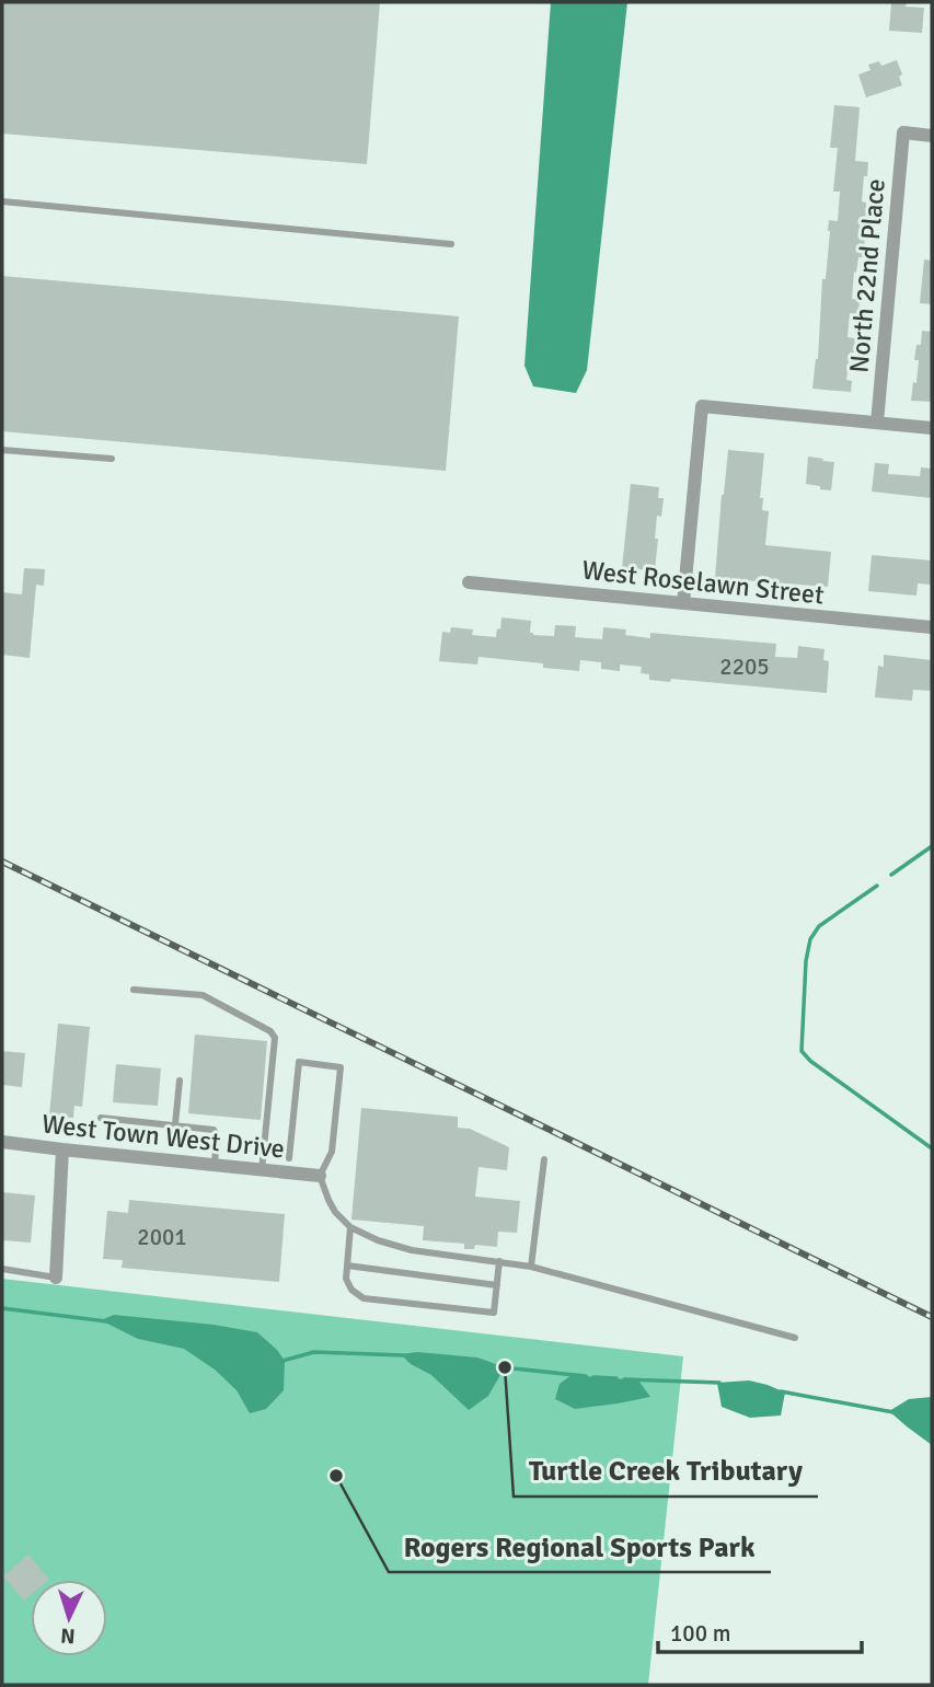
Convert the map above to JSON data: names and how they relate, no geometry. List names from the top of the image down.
{
  "streets": {
    "street": ["North 22nd Place", "West Roselawn Street", "West Town West Drive"]
  },
  "places": ["Turtle Creek Tributary", "Rogers Regional Sports Park"],
  "house_numbers": ["2205", "2001"],
  "scale_bar": "100 m",
  "north": "bottom"
}
